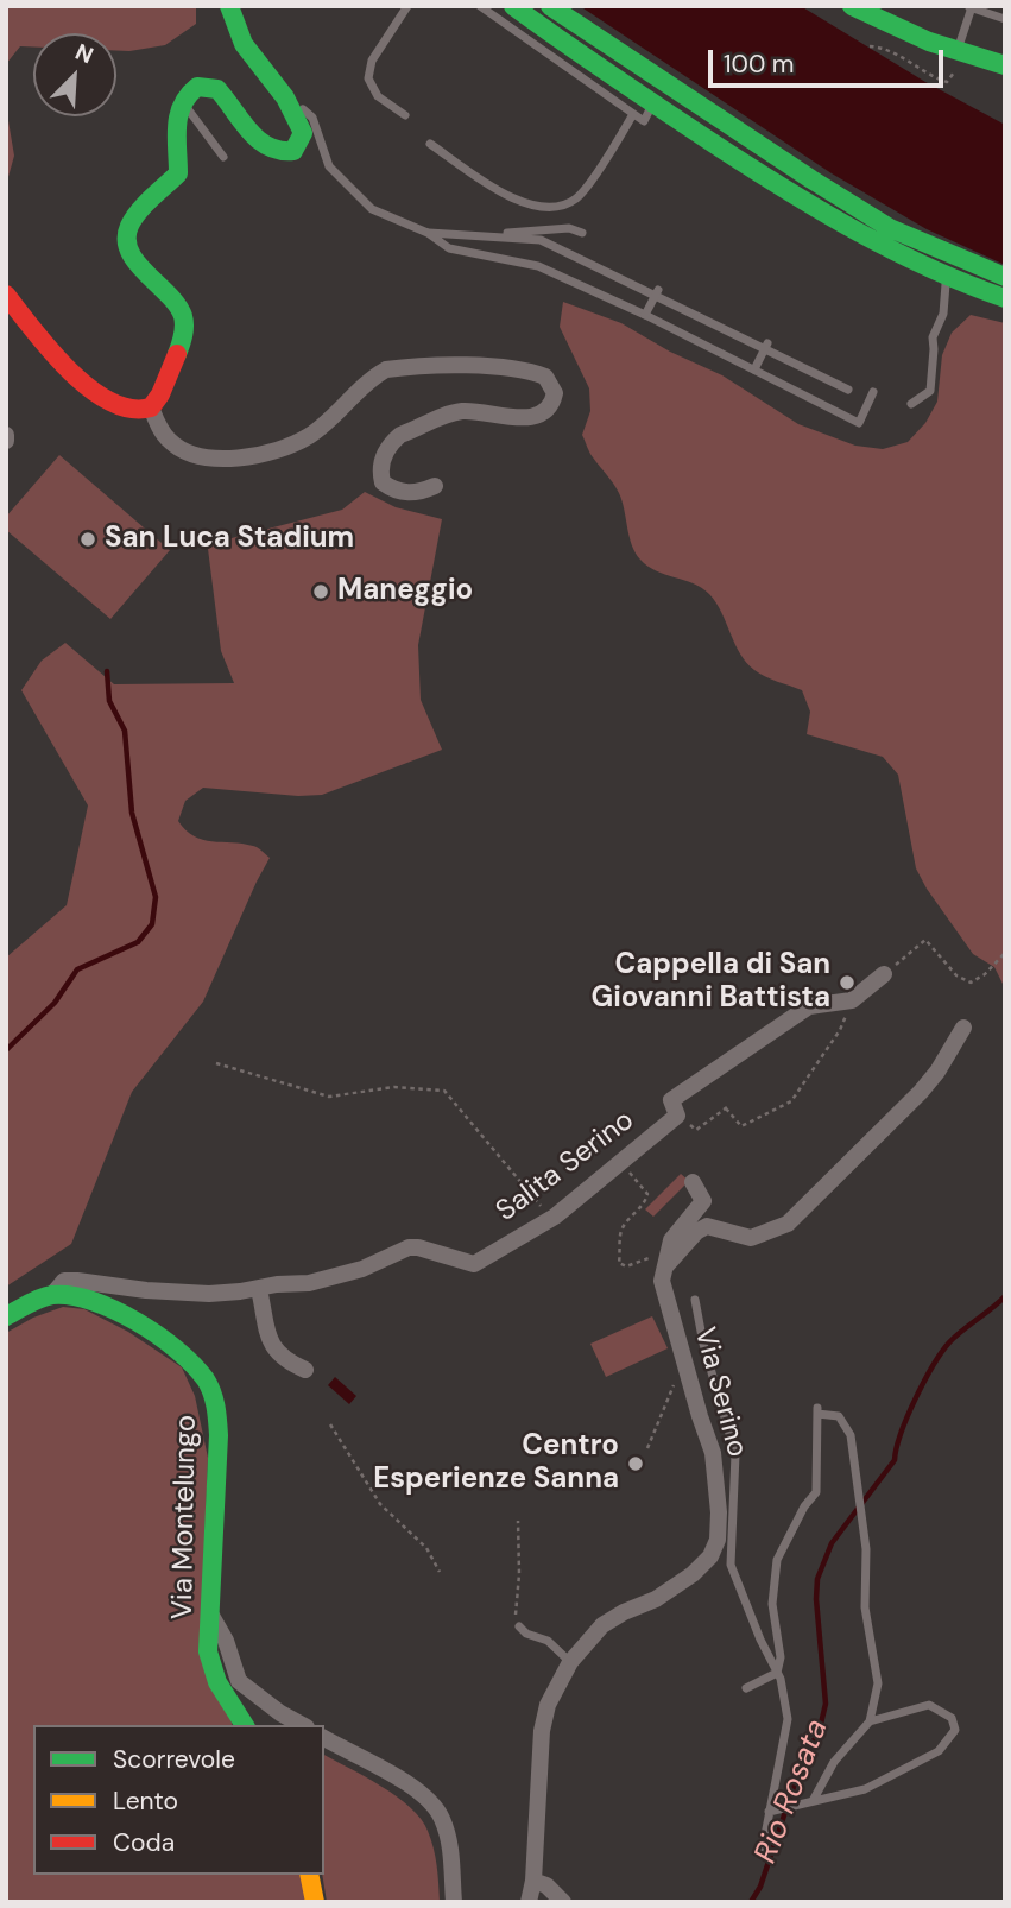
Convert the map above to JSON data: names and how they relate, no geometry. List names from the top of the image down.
{
  "streets": {
    "street": ["Salita Serino", "Via Serino", "Via Montelungo"]
  },
  "crossings": [
    ["Salita Serino", "Via Montelungo"]
  ],
  "water": ["Rio Rosata"],
  "places": [
    "San Luca Stadium",
    "Maneggio",
    "Cappella di San Giovanni Battista",
    "Centro Esperienze Sanna"
  ],
  "legend": ["Scorrevole", "Lento", "Coda"],
  "scale_bar": "100 m",
  "north": "top right"
}
